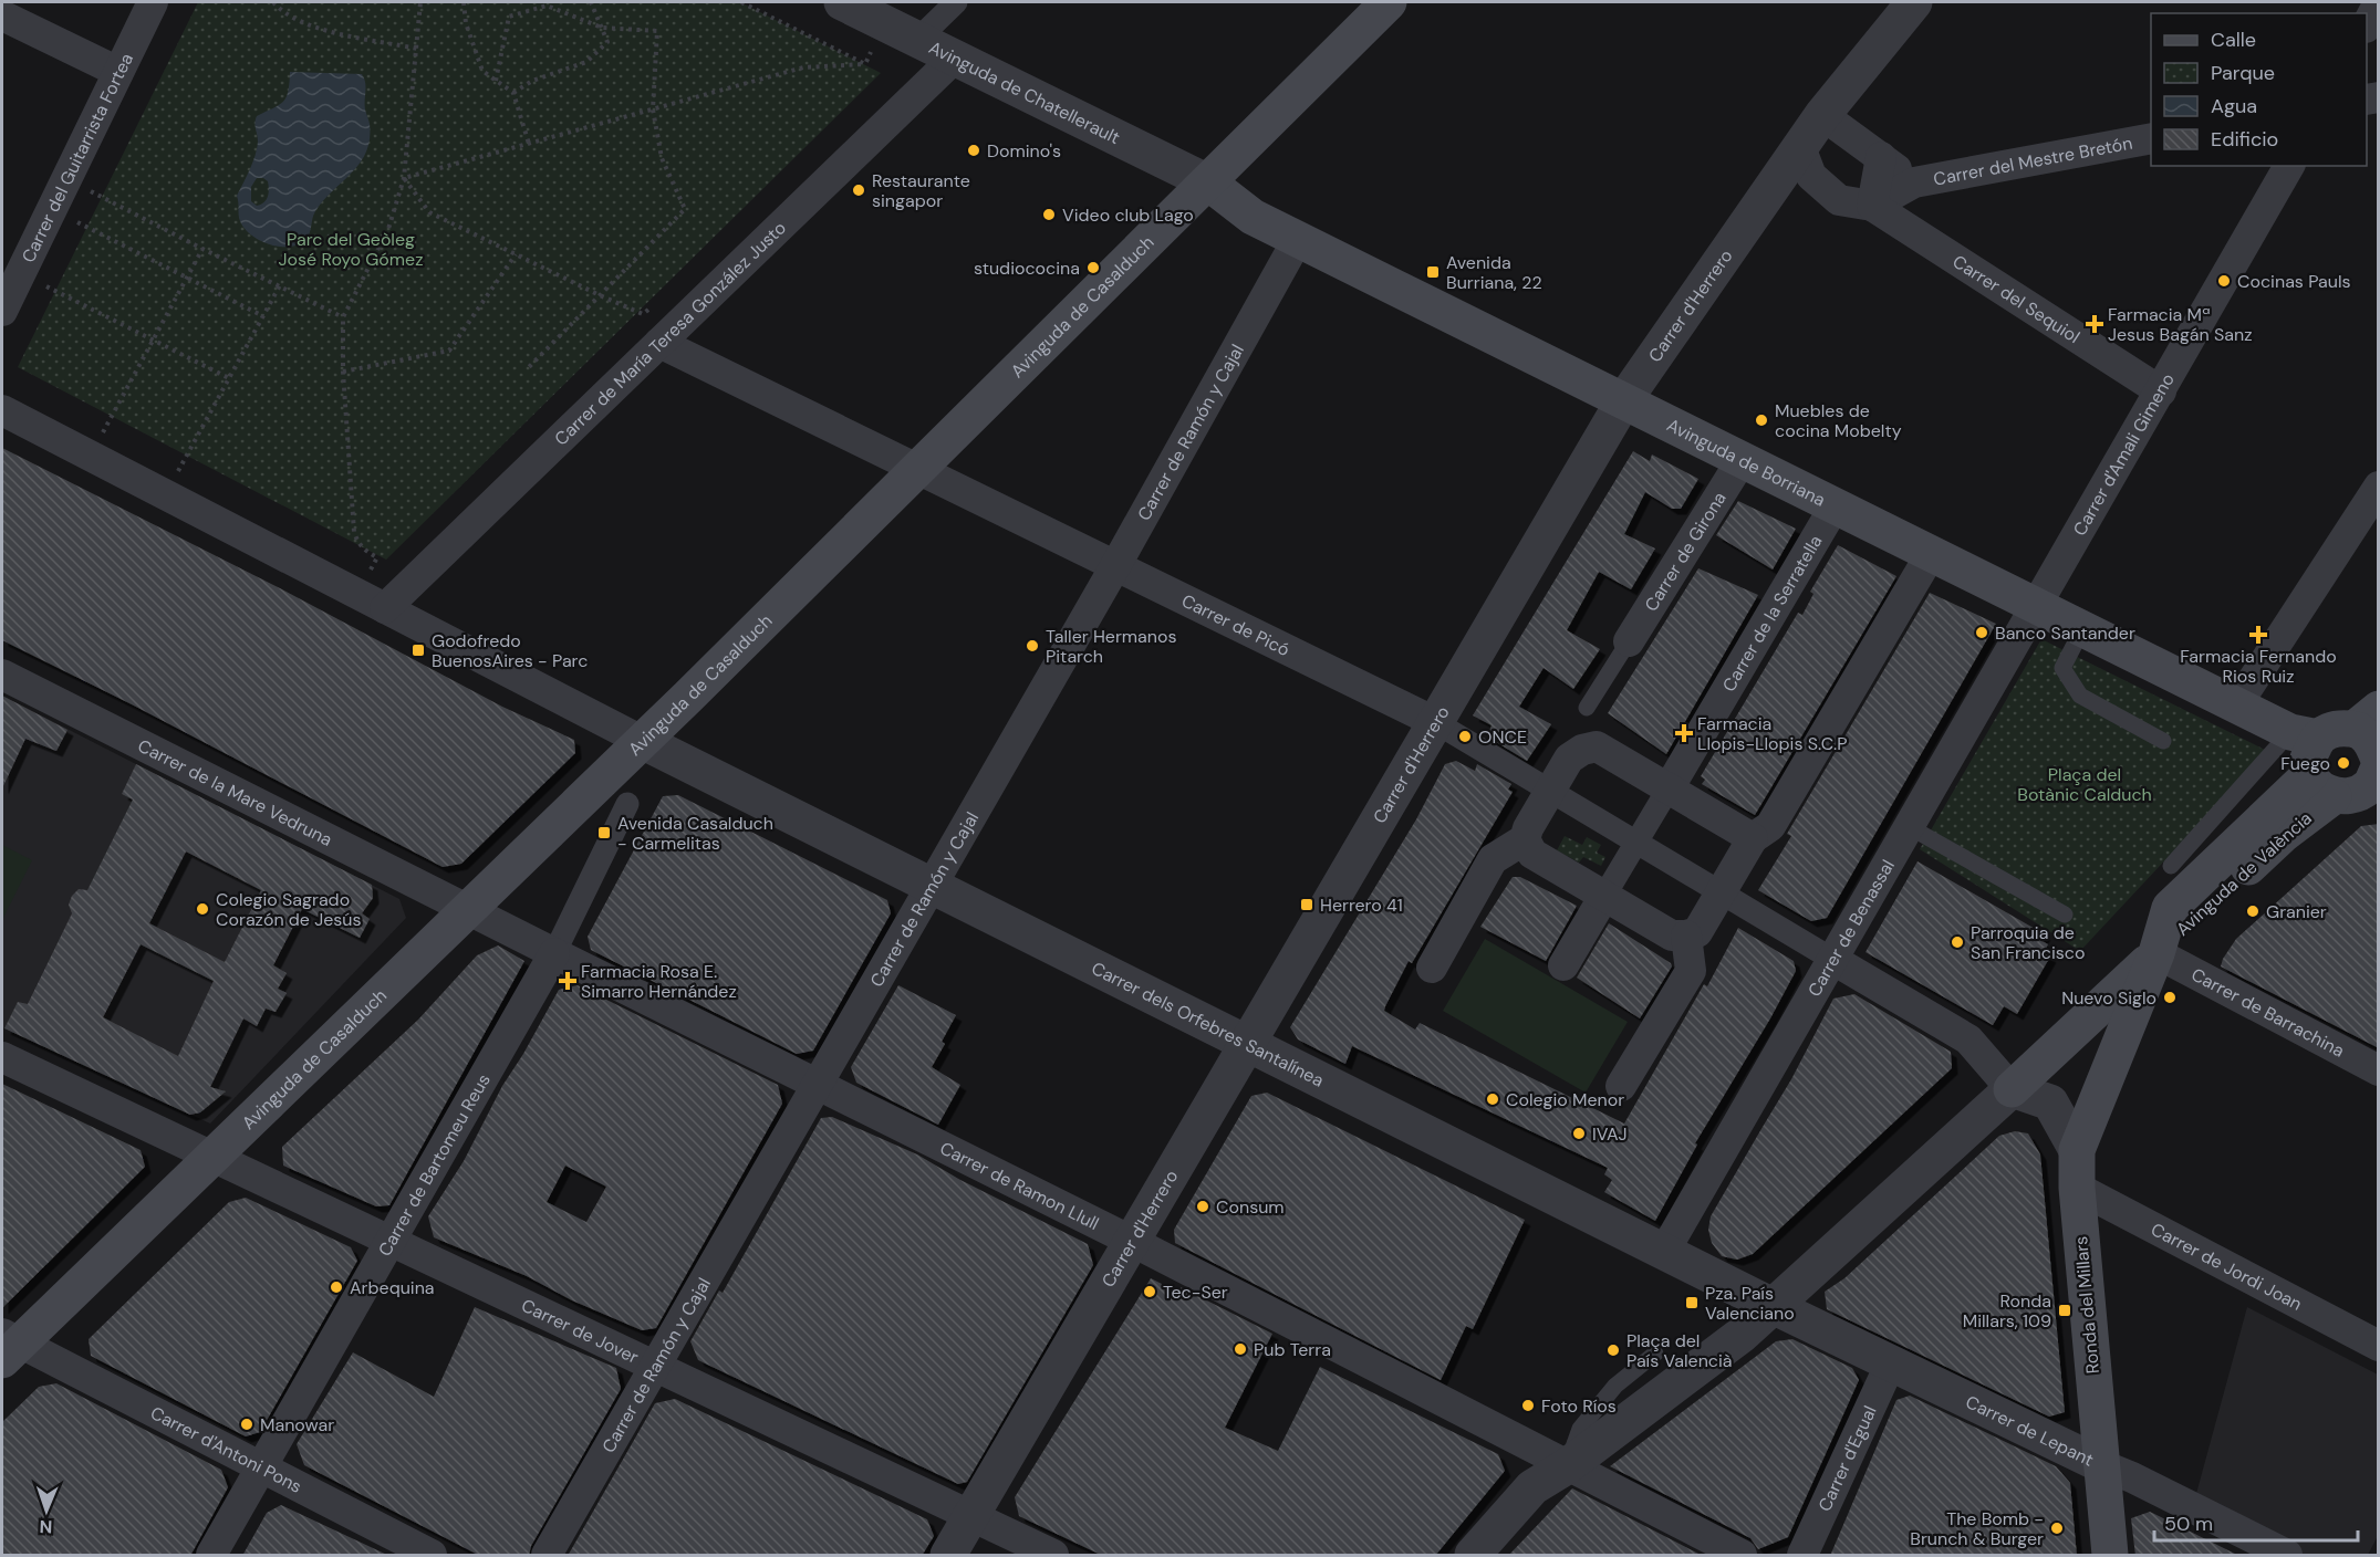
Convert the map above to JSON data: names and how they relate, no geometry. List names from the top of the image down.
{
  "streets": {
    "main road": [
      "Avinguda de Casalduch",
      "Avinguda de Borriana",
      "Avinguda de València",
      "Ronda del Millars"
    ],
    "street": [
      "Avinguda de Chatellerault",
      "Carrer del Guitarrista Fortea",
      "Carrer del Mestre Bretón",
      "Carrer del Sequiol",
      "Carrer d'Herrero",
      "Carrer de María Teresa González Justo",
      "Carrer de Ramón y Cajal",
      "Carrer d'Amali Gimeno",
      "Carrer de Girona",
      "Carrer de la Serratella",
      "Carrer de Picó",
      "Carrer de la Mare Vedruna",
      "Carrer de Benassal",
      "Carrer de Barrachina",
      "Carrer dels Orfebres Santalínea",
      "Carrer de Bartomeu Reus",
      "Carrer de Ramon Llull",
      "Carrer de Jordi Joan",
      "Carrer de Jover",
      "Carrer de Lepant",
      "Carrer d'Antoni Pons",
      "Carrer d'Egual"
    ]
  },
  "crossings": [
    ["Avinguda de Chatellerault", "Avinguda de Casalduch"],
    ["Avinguda de Chatellerault", "Carrer de María Teresa González Justo"],
    ["Avinguda de Chatellerault", "Avinguda de Borriana"],
    ["Carrer del Mestre Bretón", "Carrer del Sequiol"],
    ["Carrer del Mestre Bretón", "Carrer d'Herrero"],
    ["Carrer del Sequiol", "Carrer d'Amali Gimeno"],
    ["Carrer d'Herrero", "Avinguda de Borriana"],
    ["Carrer d'Herrero", "Carrer de Picó"],
    ["Carrer d'Herrero", "Carrer dels Orfebres Santalínea"],
    ["Carrer d'Herrero", "Carrer de Ramon Llull"],
    ["Carrer d'Herrero", "Carrer de Jover"],
    ["Avinguda de Casalduch", "Avinguda de Borriana"],
    ["Avinguda de Casalduch", "Carrer de Picó"],
    ["Avinguda de Casalduch", "Carrer de la Mare Vedruna"],
    ["Avinguda de Casalduch", "Carrer dels Orfebres Santalínea"],
    ["Avinguda de Casalduch", "Carrer de Ramon Llull"],
    ["Avinguda de Casalduch", "Carrer de Jover"],
    ["Avinguda de Casalduch", "Carrer d'Antoni Pons"],
    ["Carrer de María Teresa González Justo", "Carrer de Picó"],
    ["Carrer de Ramón y Cajal", "Avinguda de Borriana"],
    ["Carrer de Ramón y Cajal", "Carrer de Picó"],
    ["Carrer de Ramón y Cajal", "Carrer dels Orfebres Santalínea"],
    ["Carrer de Ramón y Cajal", "Carrer de Ramon Llull"],
    ["Carrer de Ramón y Cajal", "Carrer de Jover"],
    ["Carrer d'Amali Gimeno", "Avinguda de Borriana"],
    ["Carrer d'Amali Gimeno", "Carrer de Benassal"],
    ["Avinguda de Borriana", "Carrer de Girona"],
    ["Avinguda de Borriana", "Carrer de la Serratella"],
    ["Avinguda de Borriana", "Avinguda de València"],
    ["Avinguda de Borriana", "Carrer de Benassal"],
    ["Carrer de Picó", "Carrer de Benassal"],
    ["Carrer de la Mare Vedruna", "Carrer de Ramon Llull"],
    ["Avinguda de València", "Carrer de Barrachina"],
    ["Avinguda de València", "Ronda del Millars"],
    ["Carrer de Benassal", "Carrer dels Orfebres Santalínea"],
    ["Carrer dels Orfebres Santalínea", "Carrer de Lepant"],
    ["Carrer de Bartomeu Reus", "Carrer de Ramon Llull"],
    ["Carrer de Bartomeu Reus", "Carrer de Jover"],
    ["Carrer de Bartomeu Reus", "Carrer d'Antoni Pons"],
    ["Carrer de Jordi Joan", "Ronda del Millars"],
    ["Ronda del Millars", "Carrer de Lepant"],
    ["Carrer de Lepant", "Carrer d'Egual"]
  ],
  "parks": ["Parc del Geòleg José Royo Gómez", "Plaça del Botànic Calduch"],
  "places": {
    "other": [
      "Domino's",
      "Restaurante singapor",
      "Video club Lago",
      "studiococina",
      "Cocinas Pauls",
      "Muebles de cocina Mobelty",
      "Banco Santander",
      "Taller Hermanos Pitarch",
      "ONCE",
      "Fuego",
      "Colegio Sagrado Corazón de Jesús",
      "Granier",
      "Parroquia de San Francisco",
      "Nuevo Siglo",
      "Colegio Menor",
      "IVAJ",
      "Consum",
      "Arbequina",
      "Tec-Ser",
      "Pub Terra",
      "Plaça del País Valencià",
      "Foto Ríos",
      "Manowar",
      "The Bomb - Brunch & Burger"
    ],
    "transit": [
      "Avenida Burriana, 22",
      "Godofredo BuenosAires - Parc",
      "Avenida Casalduch - Carmelitas",
      "Herrero 41",
      "Pza. País Valenciano",
      "Ronda Millars, 109"
    ],
    "health": [
      "Farmacia Mª Jesus Bagán Sanz",
      "Farmacia Fernando Rios Ruiz",
      "Farmacia Llopis-Llopis S.C.P",
      "Farmacia Rosa E. Simarro Hernández"
    ]
  },
  "legend": [
    "Calle",
    "Parque",
    "Agua",
    "Edificio"
  ],
  "scale_bar": "50 m",
  "north": "bottom"
}
